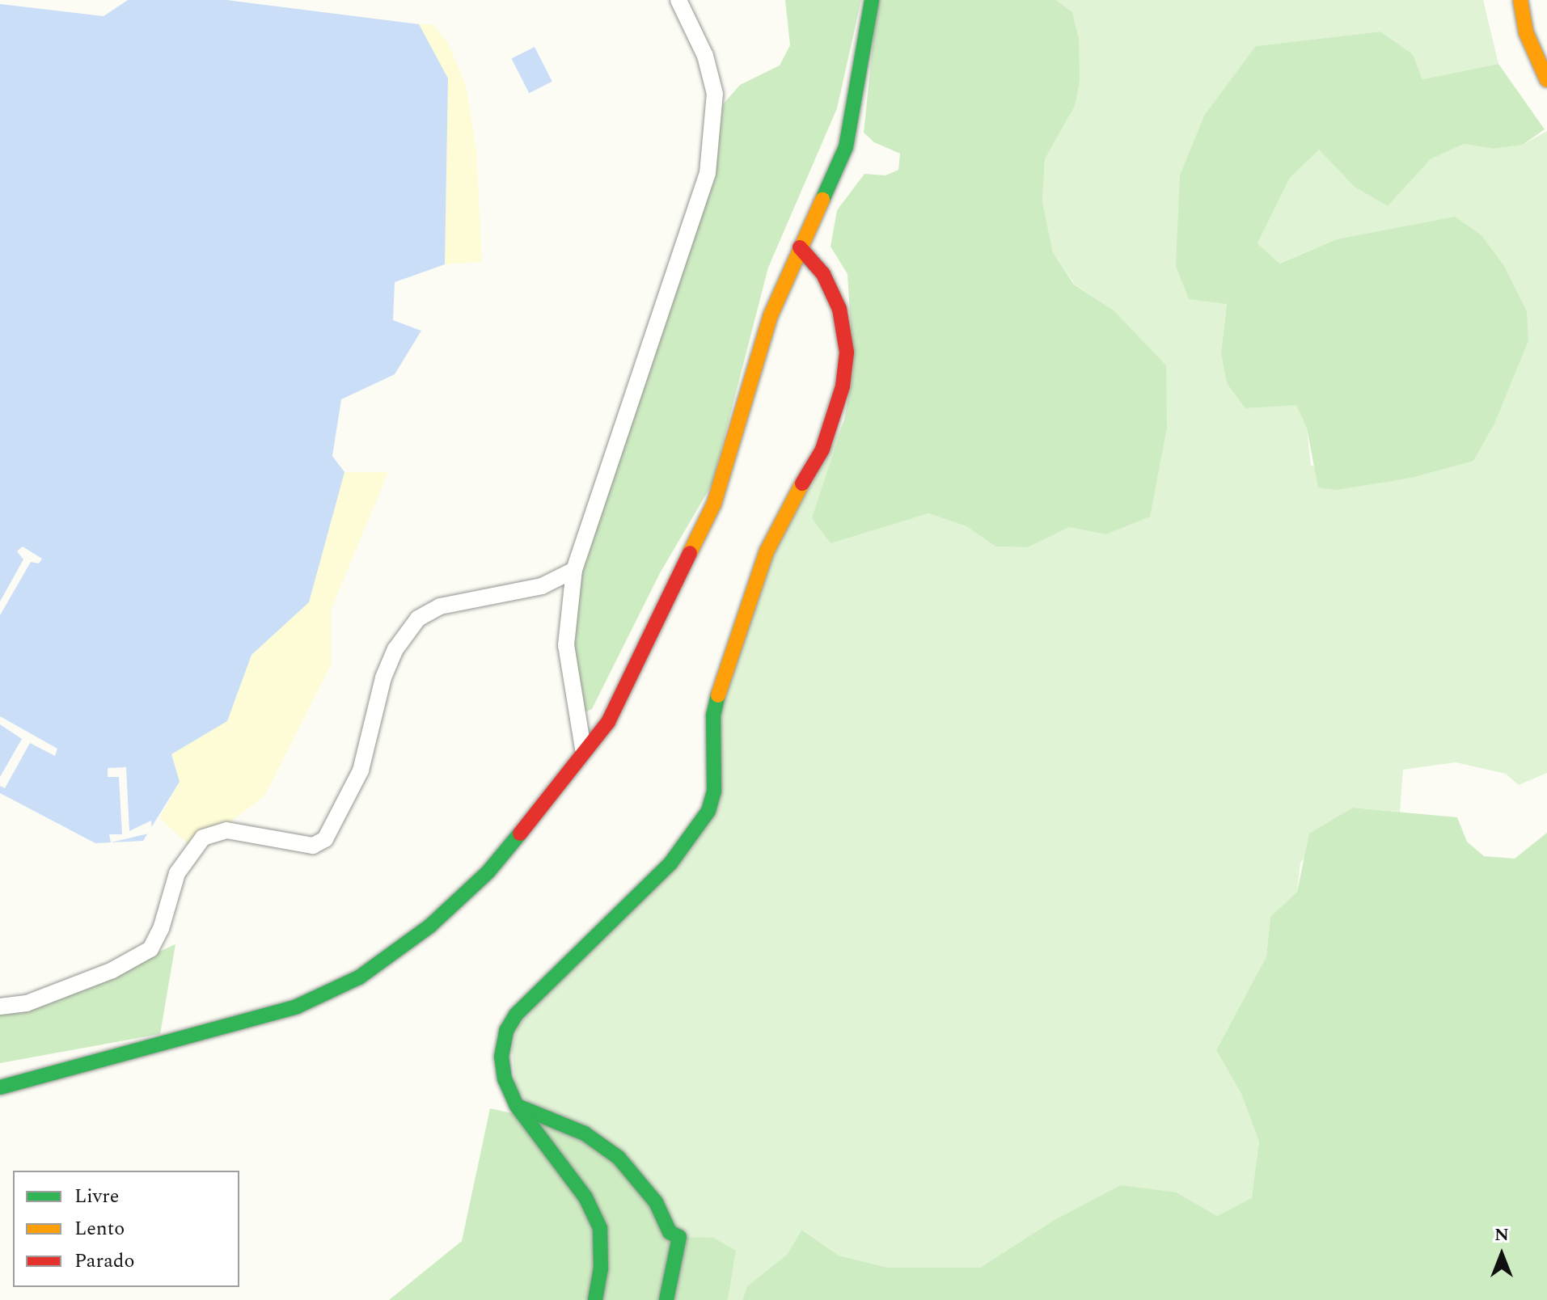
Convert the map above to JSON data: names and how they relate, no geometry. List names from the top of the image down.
{
  "legend": ["Livre", "Lento", "Parado"],
  "north": "top"
}
